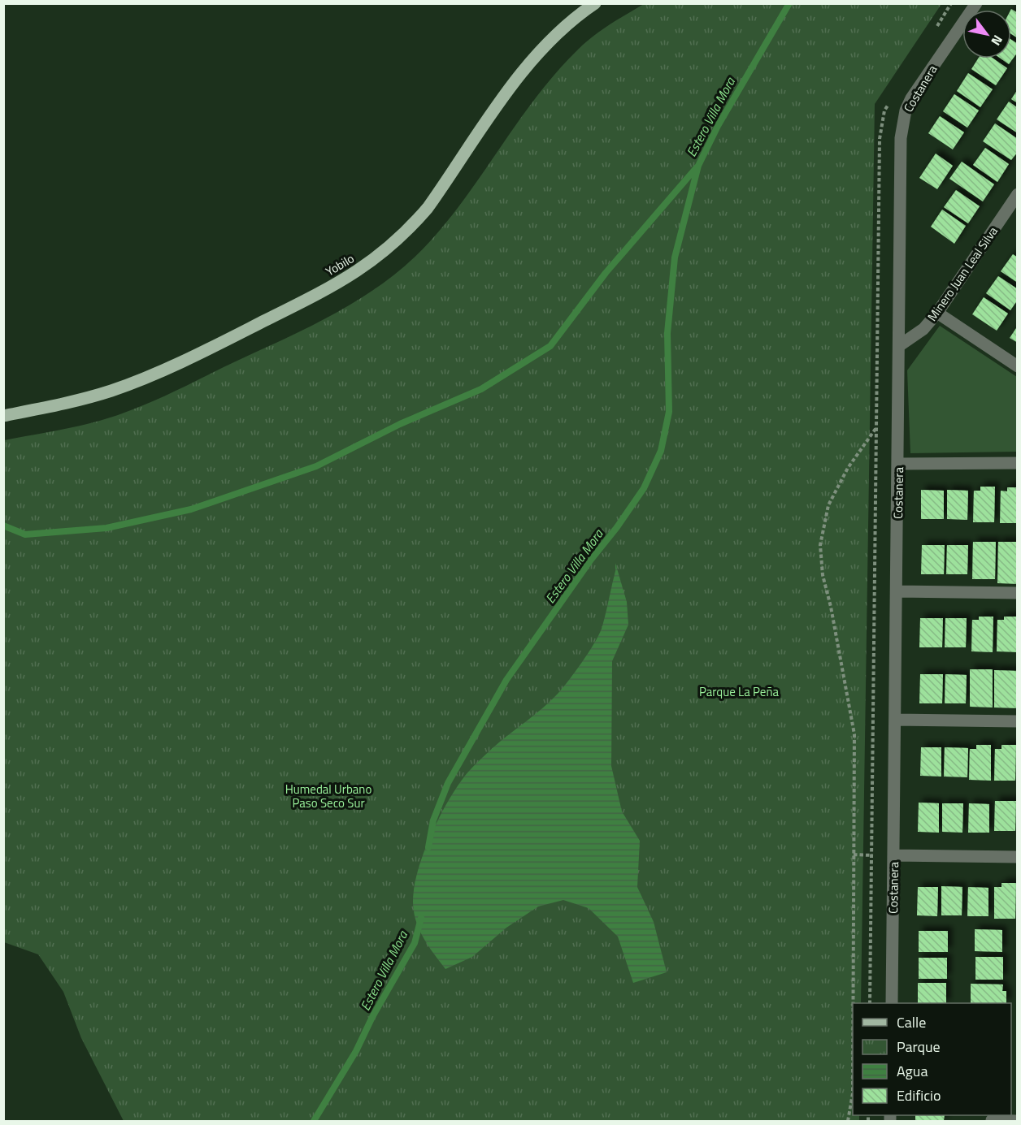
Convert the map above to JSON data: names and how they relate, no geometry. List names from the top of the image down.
{
  "streets": {
    "main road": ["Yobilo"],
    "street": ["Costanera", "Minero Juan Leal Silva"]
  },
  "crossings": [
    ["Costanera", "Minero Juan Leal Silva"]
  ],
  "water": ["Estero Villa Mora"],
  "parks": ["Parque La Peña", "Humedal Urbano Paso Seco Sur"],
  "legend": [
    "Calle",
    "Parque",
    "Agua",
    "Edificio"
  ],
  "north": "bottom right"
}
